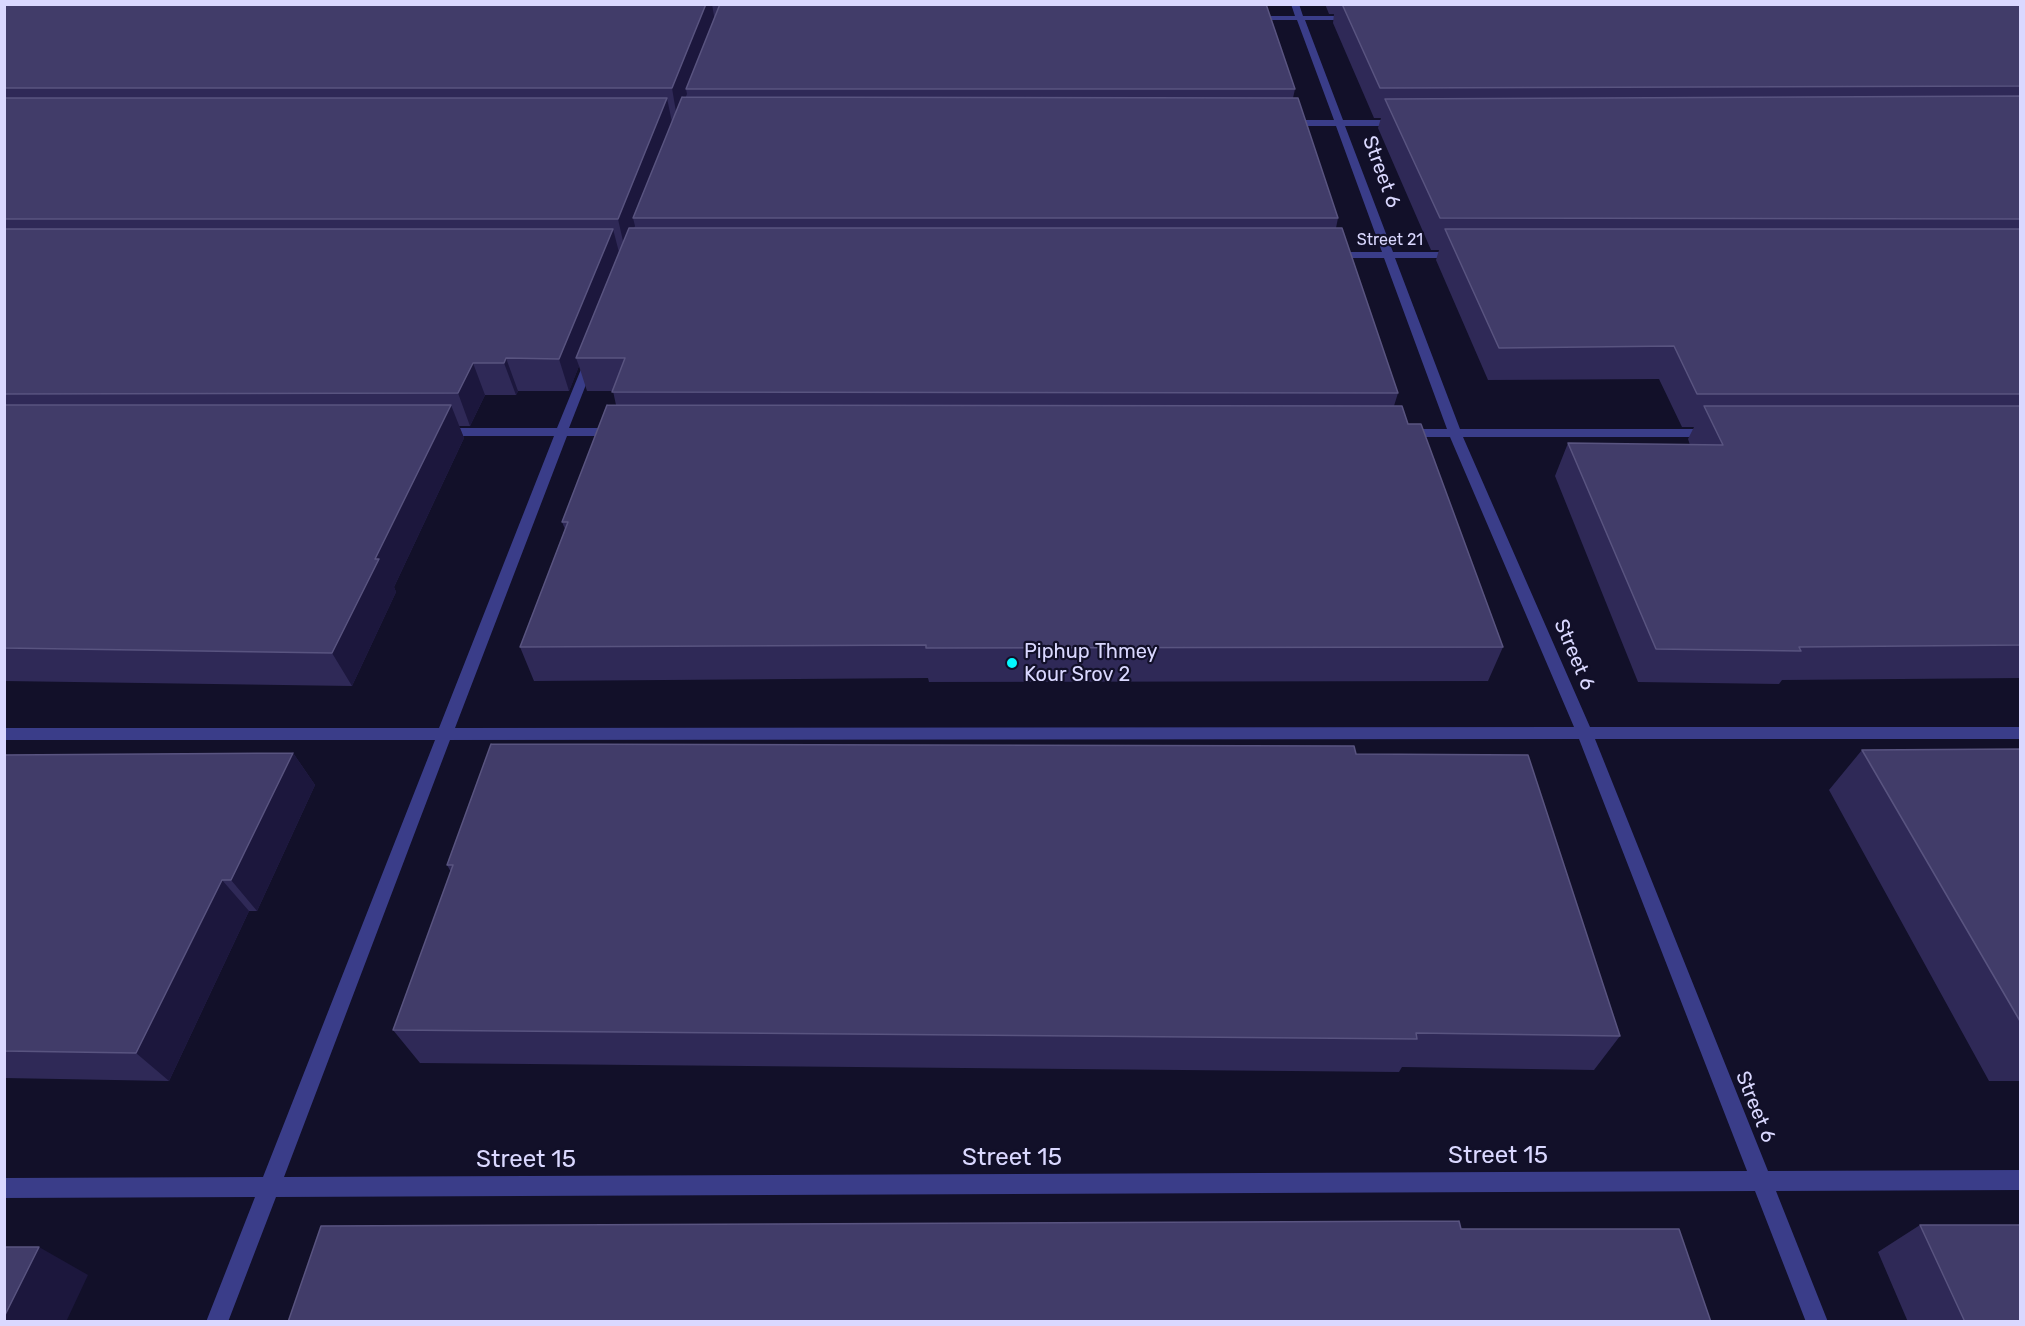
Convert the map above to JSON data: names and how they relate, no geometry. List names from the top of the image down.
{
  "streets": {
    "street": ["Street 6", "Street 21", "Street 15"]
  },
  "crossings": [
    ["Street 6", "Street 21"],
    ["Street 6", "Street 15"]
  ],
  "places": ["Piphup Thmey Kour Srov 2"]
}
